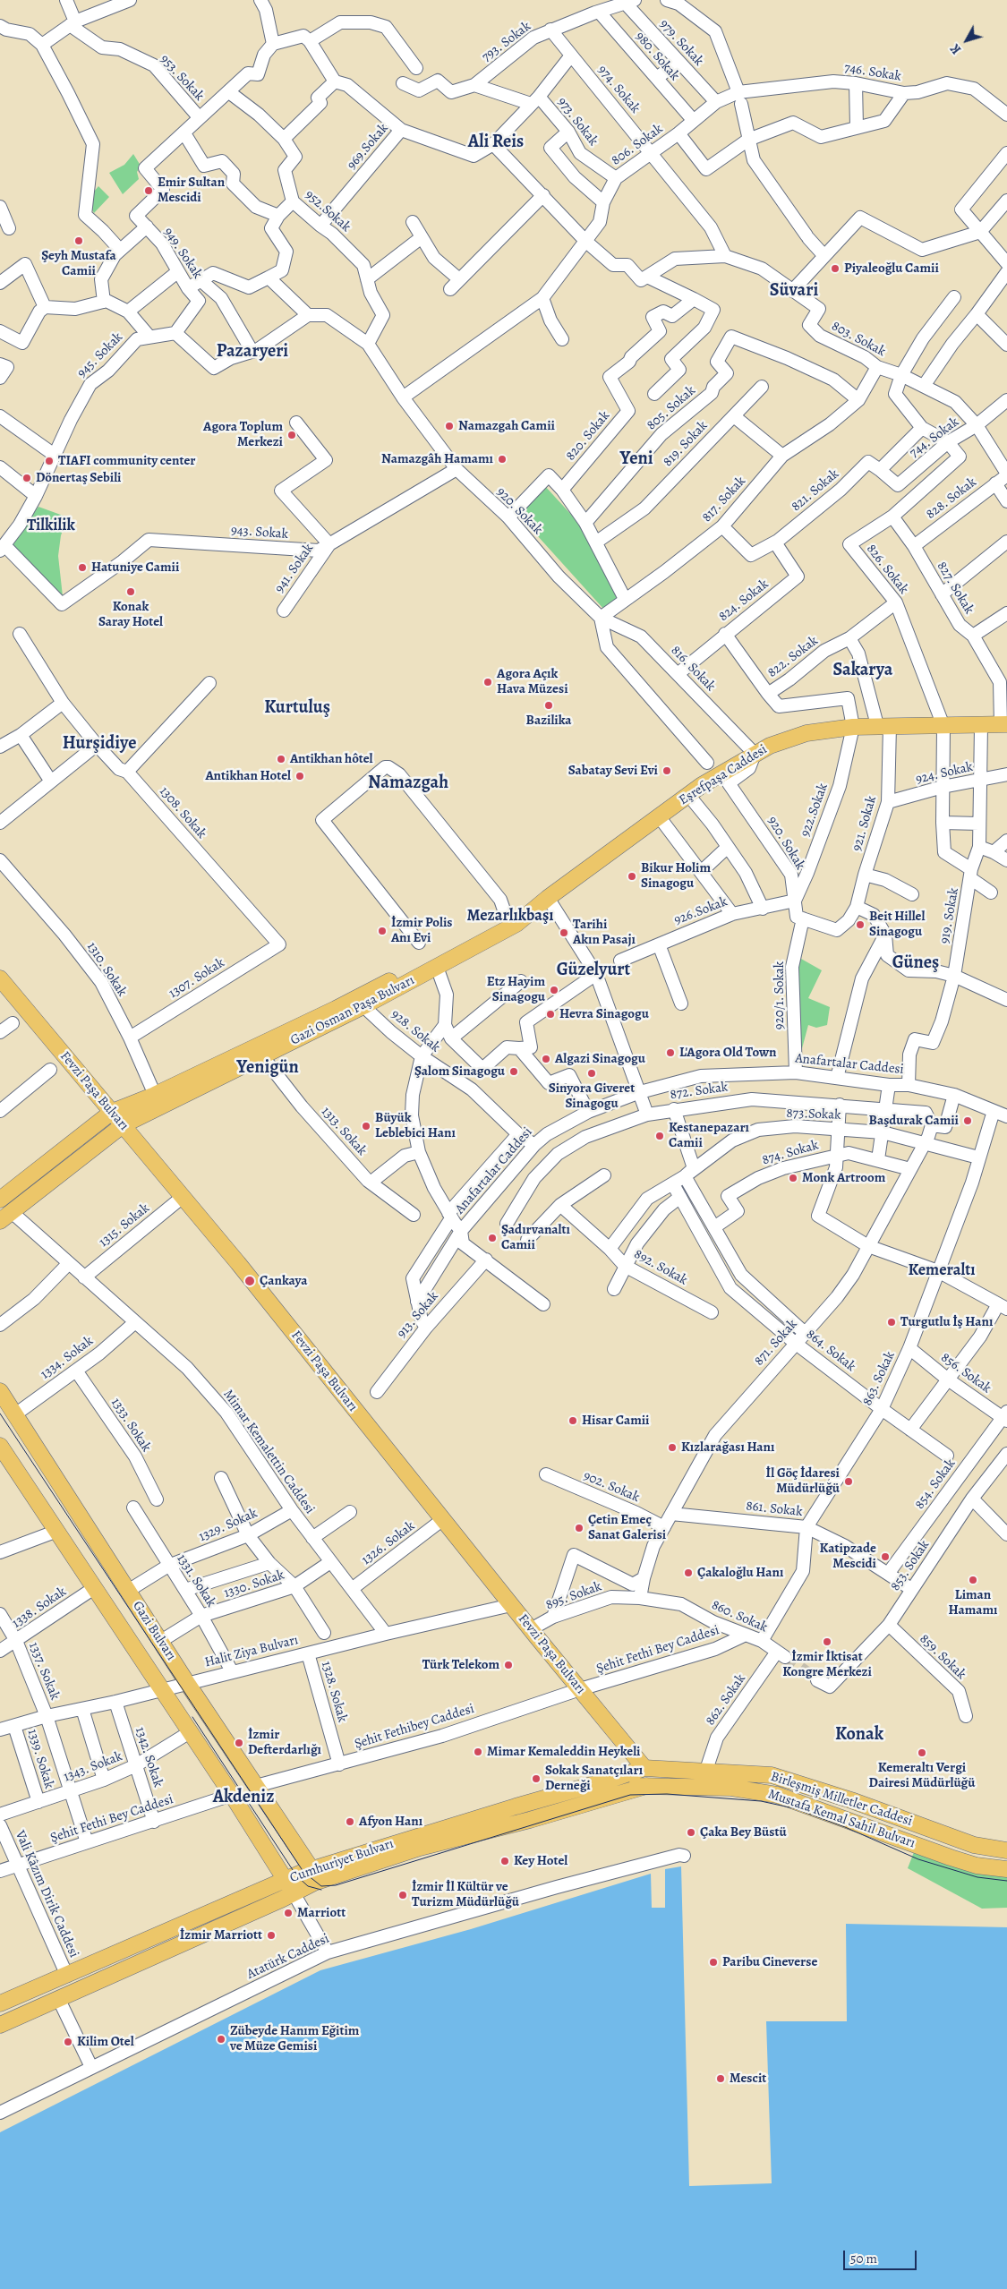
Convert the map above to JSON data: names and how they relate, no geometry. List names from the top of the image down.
{
  "streets": {
    "main road": [
      "Eşrefpaşa Caddesi",
      "Gazi Osman Paşa Bulvarı",
      "Fevzi Paşa Bulvarı",
      "Gazi Bulvarı",
      "Birleşmiş Milletler Caddesi",
      "Mustafa Kemal Sahil Bulvarı",
      "Cumhuriyet Bulvarı"
    ],
    "street": [
      "793. Sokak",
      "979. Sokak",
      "980. Sokak",
      "746. Sokak",
      "953. Sokak",
      "974. Sokak",
      "973. Sokak",
      "806. Sokak",
      "969.Sokak",
      "952.Sokak",
      "949. Sokak",
      "803. Sokak",
      "945. Sokak",
      "805. Sokak",
      "820. Sokak",
      "744. Sokak",
      "819. Sokak",
      "821. Sokak",
      "828. Sokak",
      "817. Sokak",
      "920. Sokak",
      "943. Sokak",
      "941. Sokak",
      "826. Sokak",
      "827. Sokak",
      "824. Sokak",
      "822. Sokak",
      "816. Sokak",
      "924. Sokak",
      "922.Sokak",
      "1308. Sokak",
      "921. Sokak",
      "926.Sokak",
      "919. Sokak",
      "1310. Sokak",
      "1307. Sokak",
      "920/1. Sokak",
      "928. Sokak",
      "Anafartalar Caddesi",
      "872. Sokak",
      "873.Sokak",
      "1313. Sokak",
      "874. Sokak",
      "1315. Sokak",
      "892. Sokak",
      "913. Sokak",
      "871. Sokak",
      "864. Sokak",
      "1334. Sokak",
      "856. Sokak",
      "863. Sokak",
      "1333. Sokak",
      "Mimar Kemalettin Caddesi",
      "854. Sokak",
      "902. Sokak",
      "861. Sokak",
      "1329. Sokak",
      "1326. Sokak",
      "853. Sokak",
      "1331. Sokak",
      "1330. Sokak",
      "895. Sokak",
      "1338. Sokak",
      "860. Sokak",
      "Şehit Fethi Bey Caddesi",
      "Halit Ziya Bulvarı",
      "859. Sokak",
      "1337. Sokak",
      "1328. Sokak",
      "862. Sokak",
      "Şehit Fethibey Caddesi",
      "1342. Sokak",
      "1339. Sokak",
      "1343. Sokak",
      "Vali Kâzım Dirik Caddesi",
      "Atatürk Caddesi"
    ]
  },
  "crossings": [
    ["793. Sokak", "979. Sokak"],
    ["793. Sokak", "980. Sokak"],
    ["793. Sokak", "974. Sokak"],
    ["979. Sokak", "806. Sokak"],
    ["980. Sokak", "806. Sokak"],
    ["746. Sokak", "806. Sokak"],
    ["953. Sokak", "949. Sokak"],
    ["974. Sokak", "806. Sokak"],
    ["974. Sokak", "969.Sokak"],
    ["974. Sokak", "803. Sokak"],
    ["973. Sokak", "806. Sokak"],
    ["973. Sokak", "969.Sokak"],
    ["969.Sokak", "952.Sokak"],
    ["952.Sokak", "949. Sokak"],
    ["949. Sokak", "945. Sokak"],
    ["803. Sokak", "744. Sokak"],
    ["803. Sokak", "828. Sokak"],
    ["803. Sokak", "817. Sokak"],
    ["945. Sokak", "943. Sokak"],
    ["805. Sokak", "817. Sokak"],
    ["744. Sokak", "821. Sokak"],
    ["744. Sokak", "826. Sokak"],
    ["821. Sokak", "817. Sokak"],
    ["821. Sokak", "824. Sokak"],
    ["828. Sokak", "827. Sokak"],
    ["817. Sokak", "920. Sokak"],
    ["817. Sokak", "816. Sokak"],
    ["920. Sokak", "943. Sokak"],
    ["920. Sokak", "816. Sokak"],
    ["920. Sokak", "Eşrefpaşa Caddesi"],
    ["920. Sokak", "922.Sokak"],
    ["920. Sokak", "926.Sokak"],
    ["920. Sokak", "920/1. Sokak"],
    ["943. Sokak", "941. Sokak"],
    ["826. Sokak", "827. Sokak"],
    ["826. Sokak", "822. Sokak"],
    ["826. Sokak", "924. Sokak"],
    ["826. Sokak", "Eşrefpaşa Caddesi"],
    ["826. Sokak", "919. Sokak"],
    ["827. Sokak", "Eşrefpaşa Caddesi"],
    ["824. Sokak", "822. Sokak"],
    ["824. Sokak", "816. Sokak"],
    ["822. Sokak", "921. Sokak"],
    ["816. Sokak", "Eşrefpaşa Caddesi"],
    ["924. Sokak", "921. Sokak"],
    ["924. Sokak", "919. Sokak"],
    ["Eşrefpaşa Caddesi", "922.Sokak"],
    ["Eşrefpaşa Caddesi", "921. Sokak"],
    ["Eşrefpaşa Caddesi", "919. Sokak"],
    ["Eşrefpaşa Caddesi", "Gazi Osman Paşa Bulvarı"],
    ["922.Sokak", "926.Sokak"],
    ["1308. Sokak", "1307. Sokak"],
    ["919. Sokak", "Anafartalar Caddesi"],
    ["1310. Sokak", "1307. Sokak"],
    ["1310. Sokak", "Gazi Osman Paşa Bulvarı"],
    ["920/1. Sokak", "Anafartalar Caddesi"],
    ["Gazi Osman Paşa Bulvarı", "928. Sokak"],
    ["Gazi Osman Paşa Bulvarı", "Fevzi Paşa Bulvarı"],
    ["Gazi Osman Paşa Bulvarı", "1313. Sokak"],
    ["Gazi Osman Paşa Bulvarı", "Mimar Kemalettin Caddesi"],
    ["928. Sokak", "Anafartalar Caddesi"],
    ["Anafartalar Caddesi", "863. Sokak"],
    ["Fevzi Paşa Bulvarı", "1315. Sokak"],
    ["Fevzi Paşa Bulvarı", "1326. Sokak"],
    ["Fevzi Paşa Bulvarı", "895. Sokak"],
    ["Fevzi Paşa Bulvarı", "Şehit Fethi Bey Caddesi"],
    ["Fevzi Paşa Bulvarı", "Halit Ziya Bulvarı"],
    ["Fevzi Paşa Bulvarı", "Şehit Fethibey Caddesi"],
    ["Fevzi Paşa Bulvarı", "Birleşmiş Milletler Caddesi"],
    ["Fevzi Paşa Bulvarı", "Cumhuriyet Bulvarı"],
    ["872. Sokak", "871. Sokak"],
    ["873.Sokak", "892. Sokak"],
    ["873.Sokak", "871. Sokak"],
    ["873.Sokak", "864. Sokak"],
    ["873.Sokak", "863. Sokak"],
    ["874. Sokak", "871. Sokak"],
    ["1315. Sokak", "Mimar Kemalettin Caddesi"],
    ["871. Sokak", "864. Sokak"],
    ["871. Sokak", "902. Sokak"],
    ["871. Sokak", "861. Sokak"],
    ["871. Sokak", "895. Sokak"],
    ["864. Sokak", "863. Sokak"],
    ["1334. Sokak", "1333. Sokak"],
    ["1334. Sokak", "Mimar Kemalettin Caddesi"],
    ["1334. Sokak", "Gazi Bulvarı"],
    ["856. Sokak", "863. Sokak"],
    ["856. Sokak", "854. Sokak"],
    ["863. Sokak", "861. Sokak"],
    ["863. Sokak", "860. Sokak"],
    ["Mimar Kemalettin Caddesi", "1329. Sokak"],
    ["Mimar Kemalettin Caddesi", "1326. Sokak"],
    ["Mimar Kemalettin Caddesi", "1330. Sokak"],
    ["Mimar Kemalettin Caddesi", "Halit Ziya Bulvarı"],
    ["854. Sokak", "861. Sokak"],
    ["861. Sokak", "853. Sokak"],
    ["1329. Sokak", "1331. Sokak"],
    ["1329. Sokak", "Gazi Bulvarı"],
    ["853. Sokak", "859. Sokak"],
    ["1331. Sokak", "1330. Sokak"],
    ["1331. Sokak", "Halit Ziya Bulvarı"],
    ["1330. Sokak", "Gazi Bulvarı"],
    ["895. Sokak", "860. Sokak"],
    ["1338. Sokak", "Gazi Bulvarı"],
    ["1338. Sokak", "1337. Sokak"],
    ["860. Sokak", "Şehit Fethi Bey Caddesi"],
    ["860. Sokak", "862. Sokak"],
    ["Gazi Bulvarı", "Şehit Fethi Bey Caddesi"],
    ["Gazi Bulvarı", "Halit Ziya Bulvarı"],
    ["Gazi Bulvarı", "Şehit Fethibey Caddesi"],
    ["Gazi Bulvarı", "1343. Sokak"],
    ["Gazi Bulvarı", "Cumhuriyet Bulvarı"],
    ["Gazi Bulvarı", "Atatürk Caddesi"],
    ["Şehit Fethi Bey Caddesi", "1337. Sokak"],
    ["Şehit Fethi Bey Caddesi", "Şehit Fethibey Caddesi"],
    ["Şehit Fethi Bey Caddesi", "1342. Sokak"],
    ["Şehit Fethi Bey Caddesi", "Vali Kâzım Dirik Caddesi"],
    ["Halit Ziya Bulvarı", "1337. Sokak"],
    ["Halit Ziya Bulvarı", "1328. Sokak"],
    ["Halit Ziya Bulvarı", "1342. Sokak"],
    ["Halit Ziya Bulvarı", "1339. Sokak"],
    ["1337. Sokak", "1343. Sokak"],
    ["1328. Sokak", "Şehit Fethibey Caddesi"],
    ["862. Sokak", "Birleşmiş Milletler Caddesi"],
    ["1342. Sokak", "1343. Sokak"],
    ["1339. Sokak", "1343. Sokak"],
    ["Birleşmiş Milletler Caddesi", "Cumhuriyet Bulvarı"],
    ["Mustafa Kemal Sahil Bulvarı", "Cumhuriyet Bulvarı"],
    ["Cumhuriyet Bulvarı", "Vali Kâzım Dirik Caddesi"]
  ],
  "districts": [
    "Ali Reis",
    "Süvari",
    "Pazaryeri",
    "Yeni",
    "Tilkilik",
    "Sakarya",
    "Kurtuluş",
    "Hurşidiye",
    "Namazgah",
    "Mezarlıkbaşı",
    "Güneş",
    "Güzelyurt",
    "Yenigün",
    "Kemeraltı",
    "Konak",
    "Akdeniz"
  ],
  "places": [
    "Emir Sultan Mescidi",
    "Şeyh Mustafa Camii",
    "Piyaleoğlu Camii",
    "Namazgah Camii",
    "Agora Toplum Merkezi",
    "Namazgâh Hamamı",
    "TIAFI community center",
    "Dönertaş Sebili",
    "Hatuniye Camii",
    "Konak Saray Hotel",
    "Agora Açık Hava Müzesi",
    "Bazilika",
    "Antikhan hôtel",
    "Sabatay Sevi Evi",
    "Antikhan Hotel",
    "Bikur Holim Sinagogu",
    "Beit Hillel Sinagogu",
    "İzmir Polis Anı Evi",
    "Tarihi Akın Pasajı",
    "Etz Hayim Sinagogu",
    "Hevra Sinagogu",
    "L'Agora Old Town",
    "Algazi Sinagogu",
    "Şalom Sinagogu",
    "Sinyora Giveret Sinagogu",
    "Başdurak Camii",
    "Büyük Leblebici Hanı",
    "Kestanepazarı Camii",
    "Monk Artroom",
    "Şadırvanaltı Camii",
    "Çankaya",
    "Turgutlu İş Hanı",
    "Hisar Camii",
    "Kızlarağası Hanı",
    "İl Göç İdaresi Müdürlüğü",
    "Çetin Emeç Sanat Galerisi",
    "Katipzade Mescidi",
    "Çakaloğlu Hanı",
    "Liman Hamamı",
    "İzmir İktisat Kongre Merkezi",
    "Türk Telekom",
    "İzmir Defterdarlığı",
    "Mimar Kemaleddin Heykeli",
    "Kemeraltı Vergi Dairesi Müdürlüğü",
    "Sokak Sanatçıları Derneği",
    "Afyon Hanı",
    "Çaka Bey Büstü",
    "Key Hotel",
    "İzmir İl Kültür ve Turizm Müdürlüğü",
    "Marriott",
    "İzmir Marriott",
    "Paribu Cineverse",
    "Zübeyde Hanım Eğitim ve Müze Gemisi",
    "Kilim Otel",
    "Mescit"
  ],
  "scale_bar": "50 m",
  "north": "bottom left"
}
